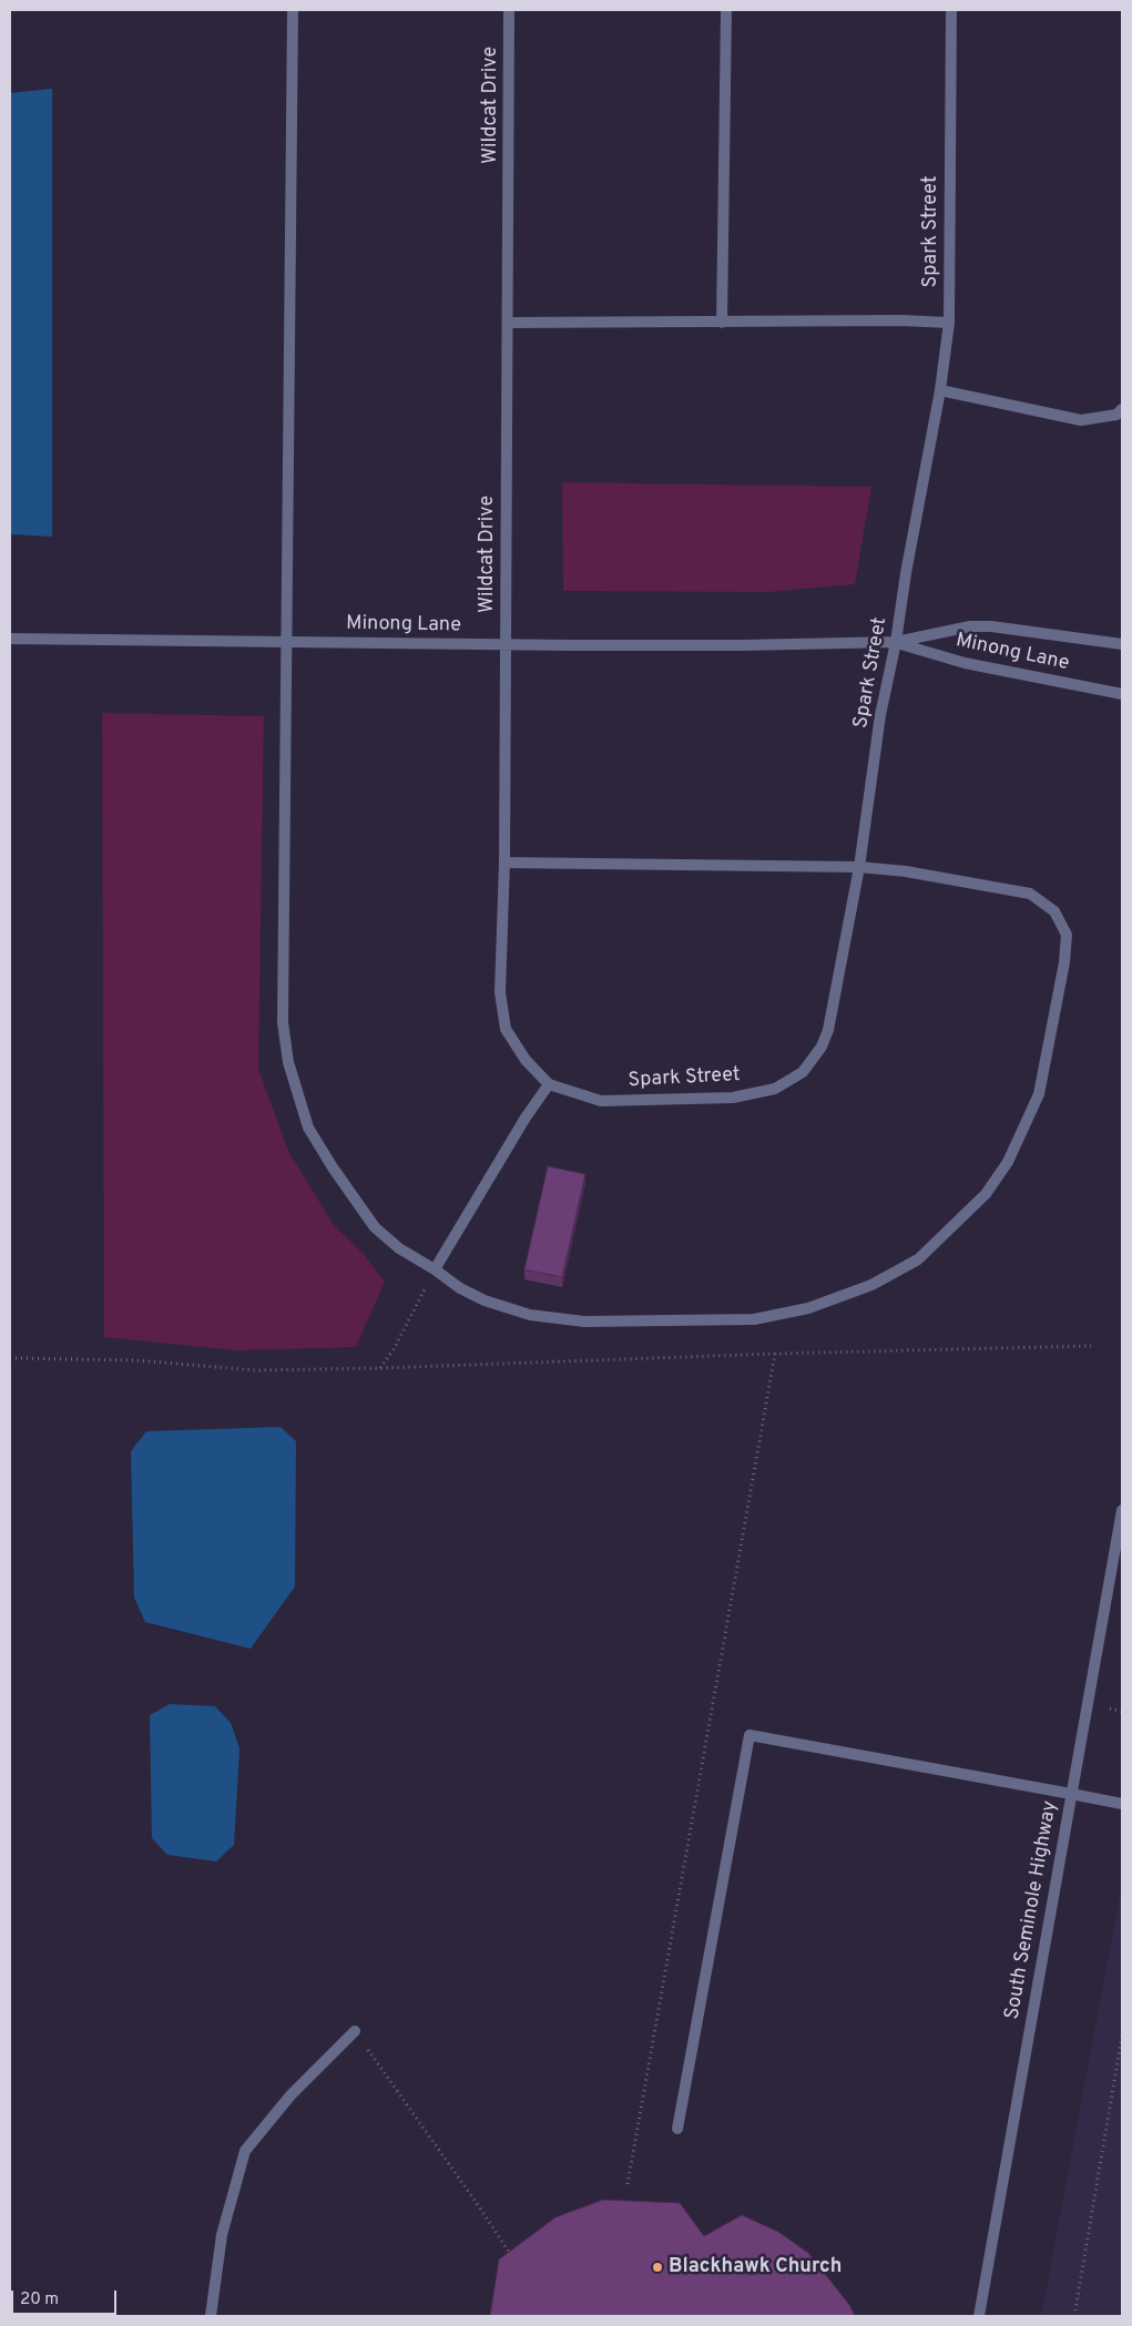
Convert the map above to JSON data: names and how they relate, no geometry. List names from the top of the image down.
{
  "streets": {
    "street": [
      "Wildcat Drive",
      "Spark Street",
      "Minong Lane",
      "South Seminole Highway"
    ]
  },
  "crossings": [
    ["Wildcat Drive", "Spark Street"],
    ["Wildcat Drive", "Minong Lane"],
    ["Spark Street", "Minong Lane"]
  ],
  "places": ["Blackhawk Church"],
  "scale_bar": "20 m"
}
